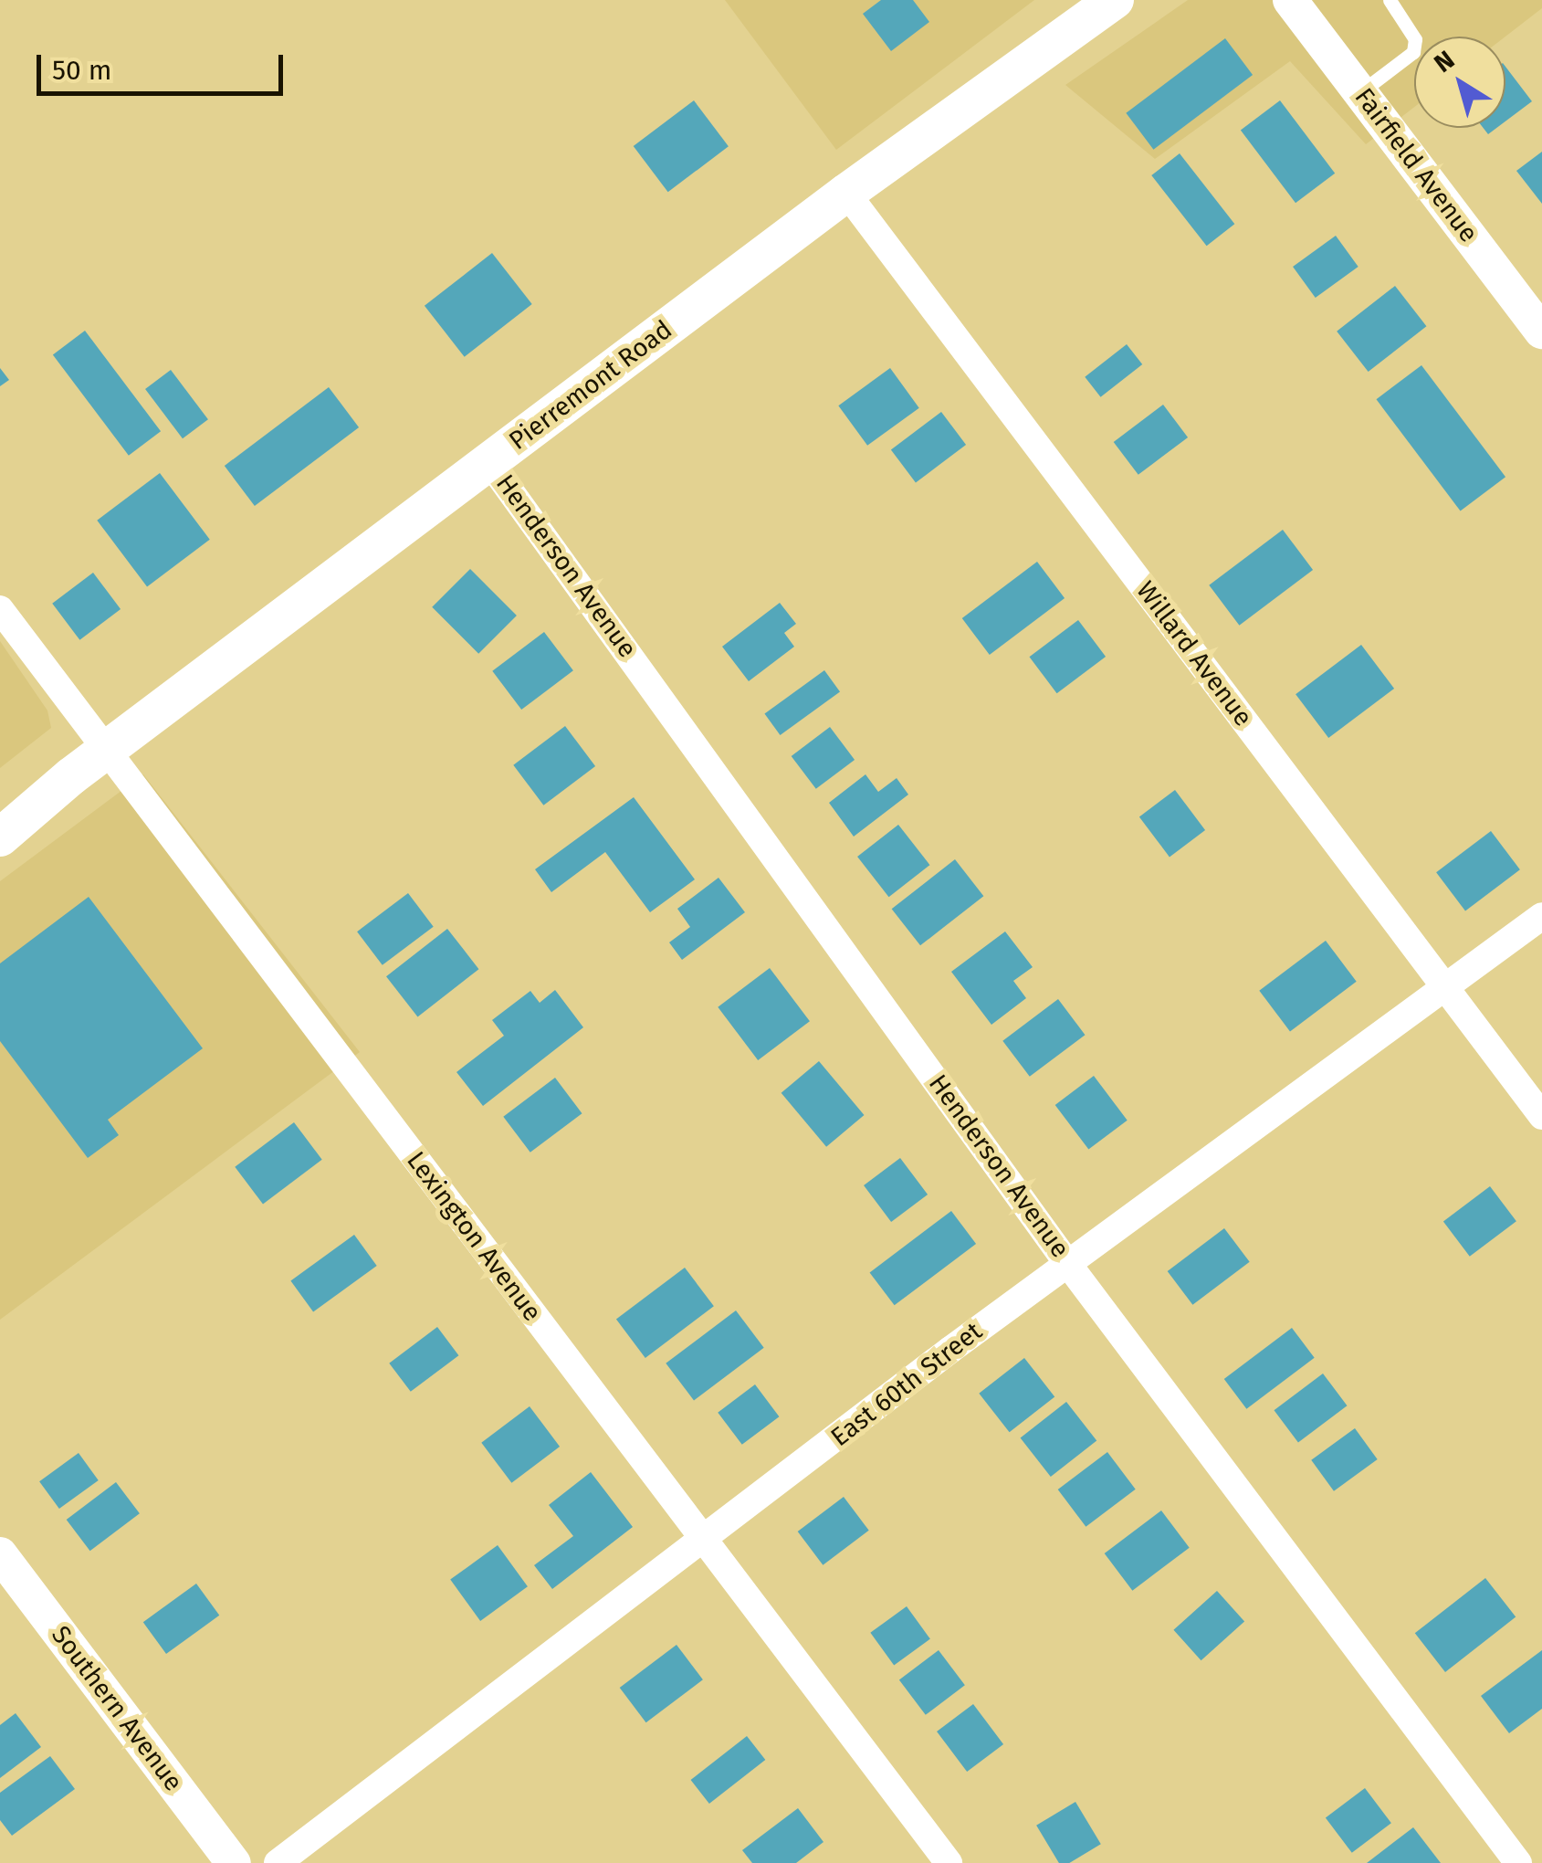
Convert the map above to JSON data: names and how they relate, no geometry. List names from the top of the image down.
{
  "streets": {
    "main road": ["Pierremont Road"],
    "street": [
      "Fairfield Avenue",
      "Henderson Avenue",
      "Willard Avenue",
      "Lexington Avenue",
      "East 60th Street",
      "Southern Avenue"
    ]
  },
  "crossings": [
    ["Pierremont Road", "Henderson Avenue"],
    ["Pierremont Road", "Willard Avenue"],
    ["Pierremont Road", "Lexington Avenue"],
    ["Henderson Avenue", "East 60th Street"],
    ["Willard Avenue", "East 60th Street"],
    ["Lexington Avenue", "East 60th Street"]
  ],
  "scale_bar": "50 m",
  "north": "top left"
}
